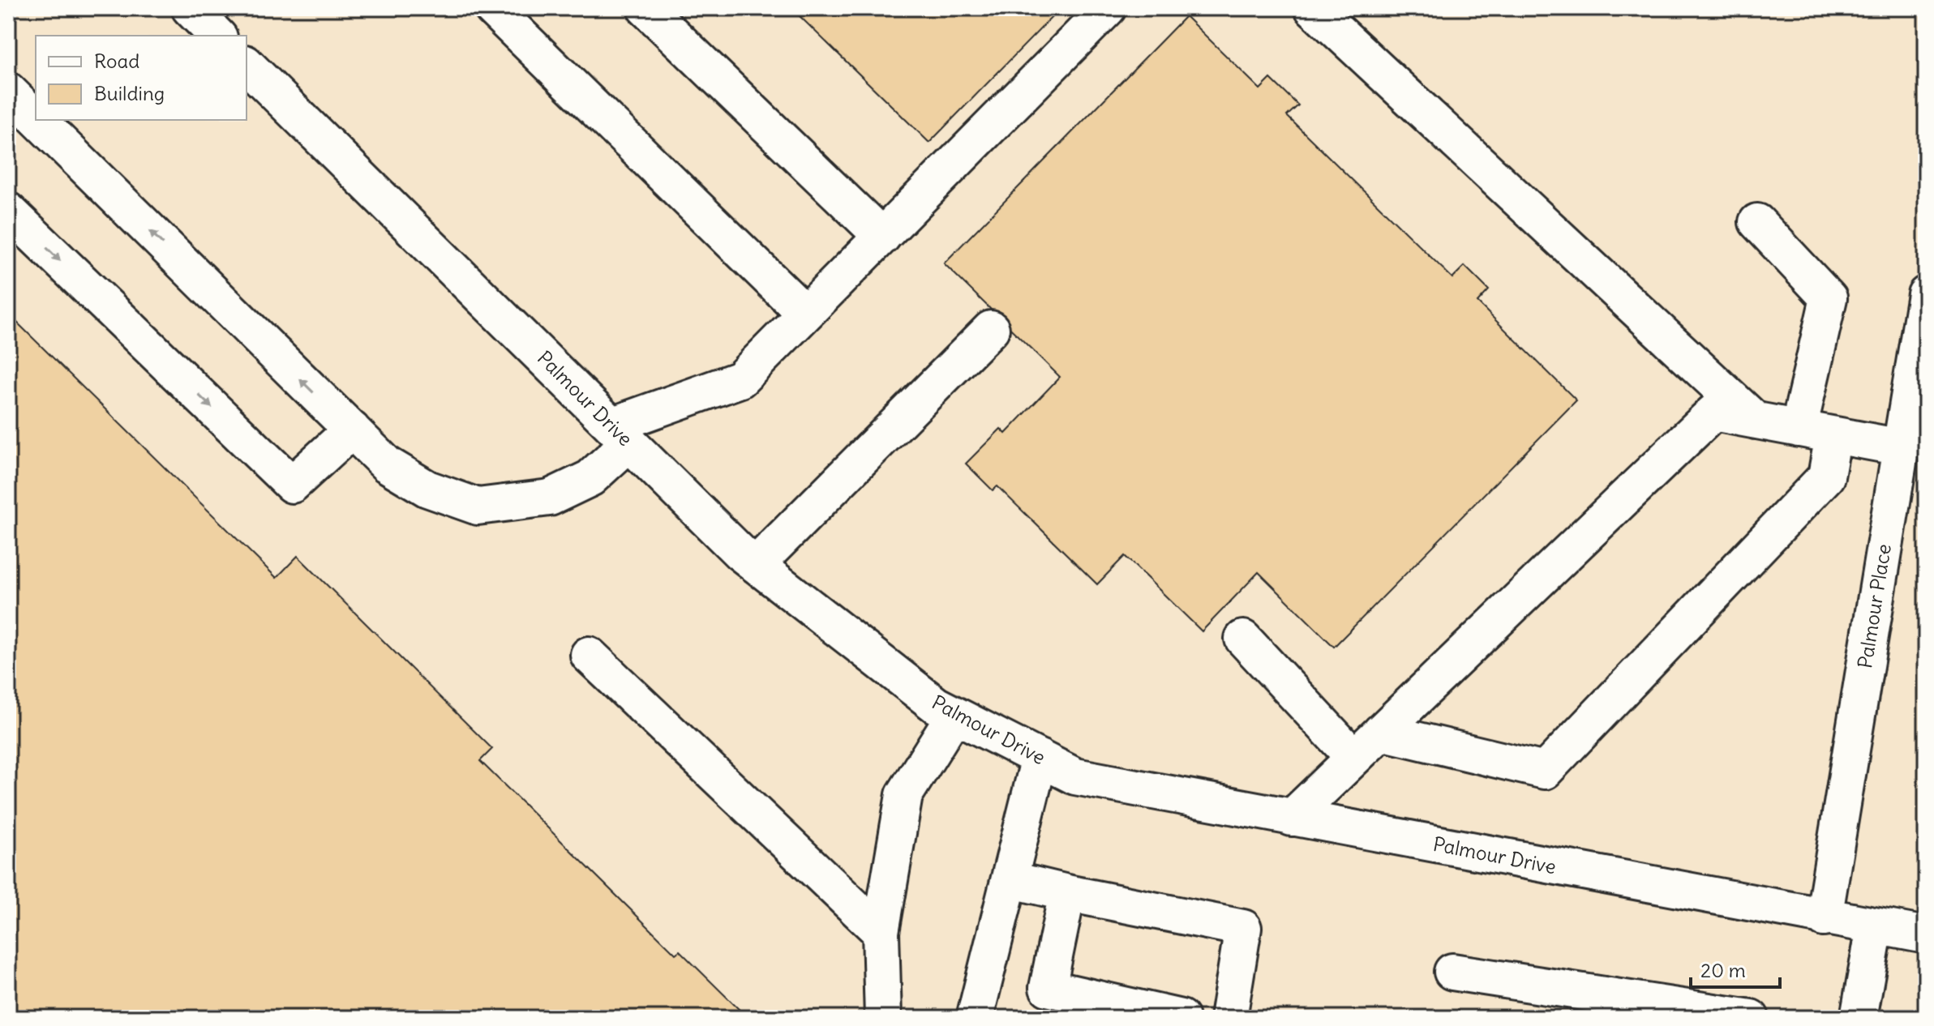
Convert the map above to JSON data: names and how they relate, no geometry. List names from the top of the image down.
{
  "streets": {
    "street": ["Palmour Drive", "Palmour Place"]
  },
  "crossings": [
    ["Palmour Drive", "Palmour Place"]
  ],
  "legend": ["Road", "Building"],
  "scale_bar": "20 m"
}
